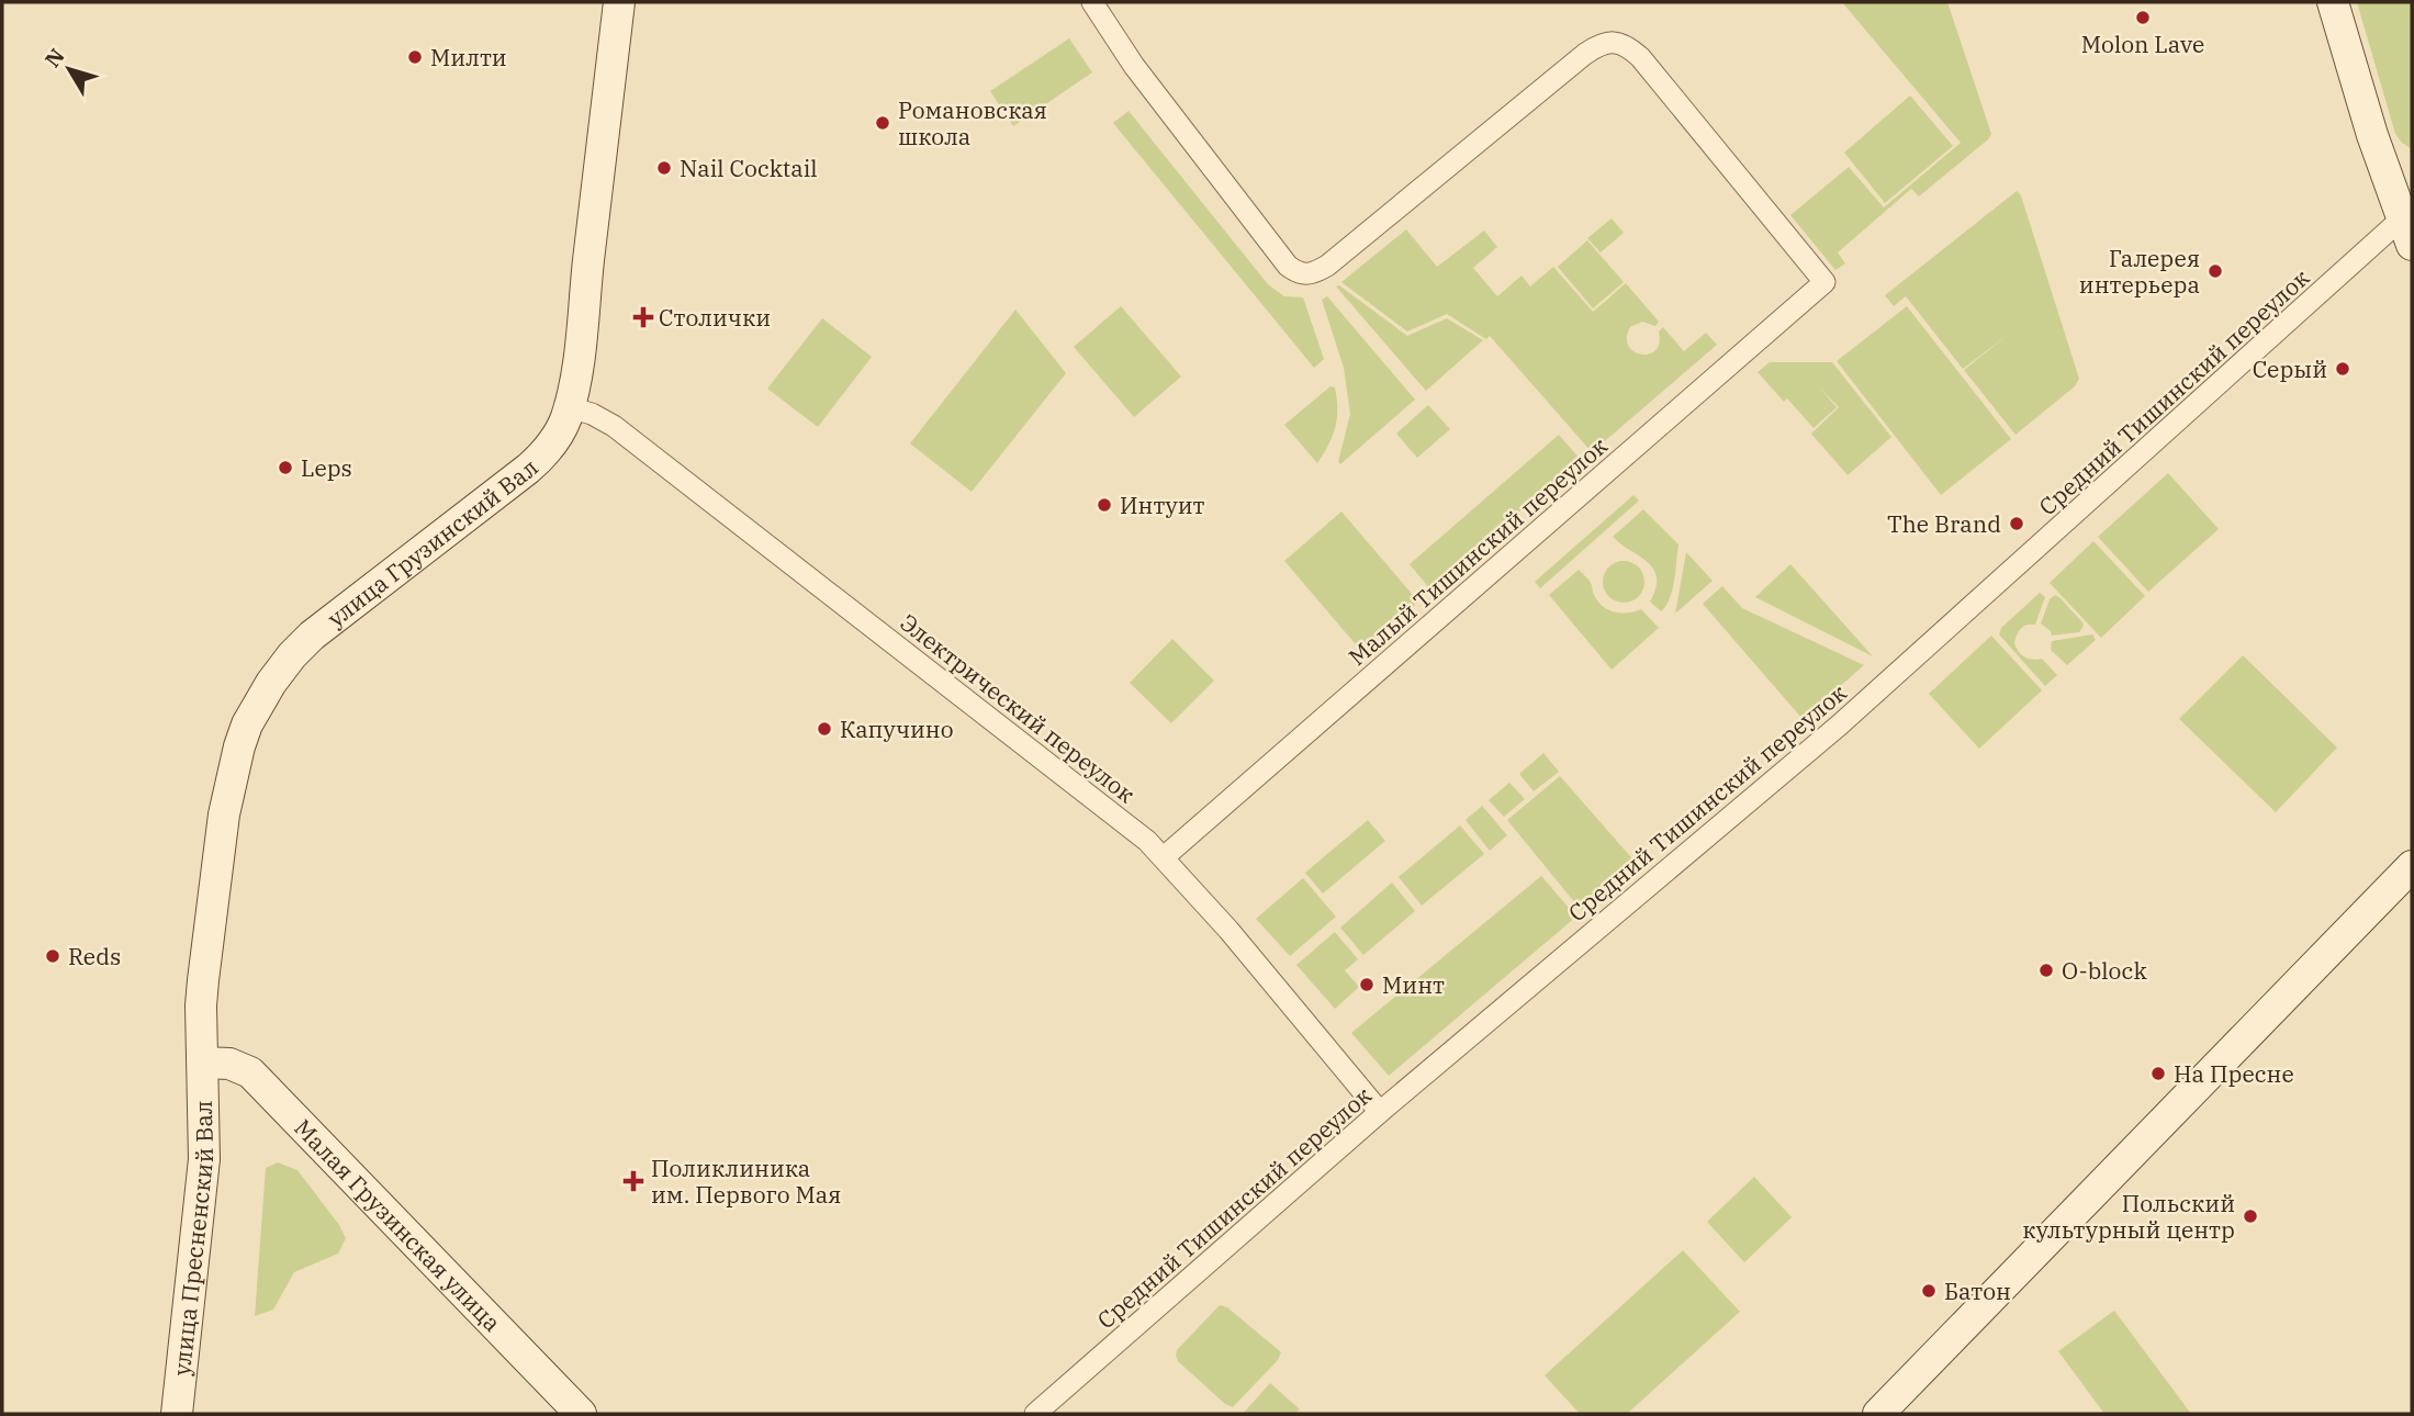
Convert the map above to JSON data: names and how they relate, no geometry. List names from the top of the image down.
{
  "streets": {
    "main road": ["улица Грузинский Вал", "Малая Грузинская улица", "улица Пресненский Вал"],
    "street": ["Средний Тишинский переулок", "Малый Тишинский переулок", "Электрический переулок"]
  },
  "crossings": [
    ["Средний Тишинский переулок", "Электрический переулок"],
    ["улица Грузинский Вал", "Электрический переулок"],
    ["улица Грузинский Вал", "Малая Грузинская улица"],
    ["улица Грузинский Вал", "улица Пресненский Вал"],
    ["Малый Тишинский переулок", "Электрический переулок"],
    ["Малая Грузинская улица", "улица Пресненский Вал"]
  ],
  "places": {
    "other": [
      "Molon Lave",
      "Милти",
      "Романовская школа",
      "Nail Cocktail",
      "Галерея интерьера",
      "Серый",
      "Leps",
      "Интуит",
      "The Brand",
      "Капучино",
      "Reds",
      "O-block",
      "Минт",
      "На Пресне",
      "Польский культурный центр",
      "Батон"
    ],
    "health": ["Столички", "Поликлиника им. Первого Мая"]
  },
  "north": "top left"
}
